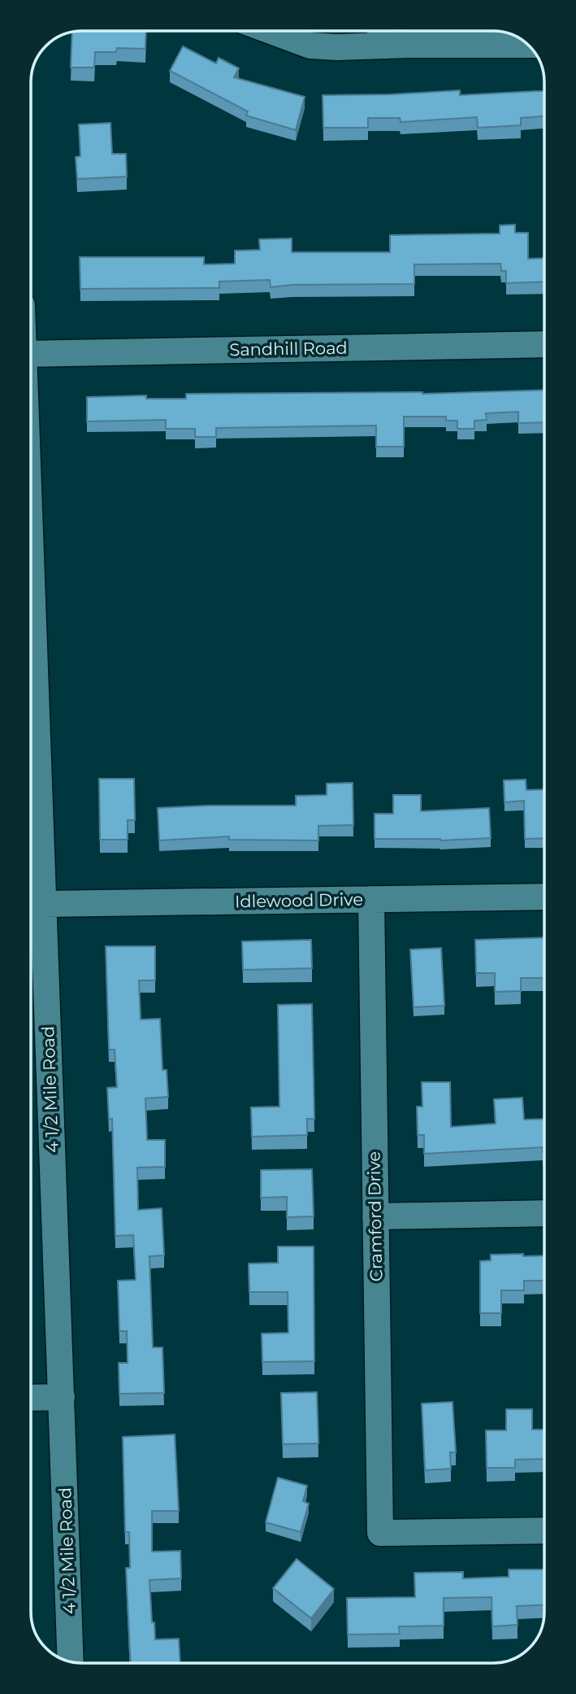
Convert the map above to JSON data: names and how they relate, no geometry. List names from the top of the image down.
{
  "streets": {
    "street": [
      "Sandhill Road",
      "Idlewood Drive",
      "4 1/2 Mile Road",
      "Cramford Drive"
    ]
  },
  "crossings": [
    ["Idlewood Drive", "4 1/2 Mile Road"],
    ["Idlewood Drive", "Cramford Drive"]
  ]
}
